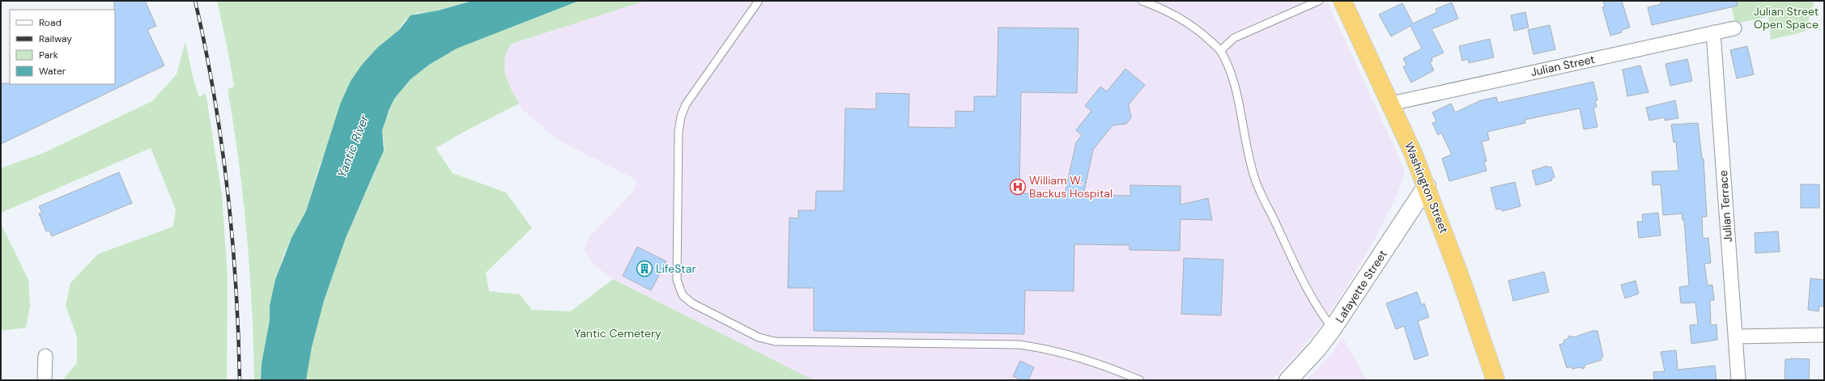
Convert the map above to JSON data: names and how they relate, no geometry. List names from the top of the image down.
{
  "streets": {
    "highway": ["Washington Street"],
    "street": ["Julian Street", "Julian Terrace", "Lafayette Street"]
  },
  "crossings": [
    ["Julian Street", "Washington Street"],
    ["Julian Street", "Julian Terrace"],
    ["Washington Street", "Lafayette Street"]
  ],
  "water": ["Yantic River"],
  "parks": ["Julian Street Open Space", "Yantic Cemetery"],
  "places": {
    "hospital": ["William W. Backus Hospital"],
    "building": ["LifeStar"]
  },
  "legend": [
    "Road",
    "Railway",
    "Park",
    "Water"
  ]
}
